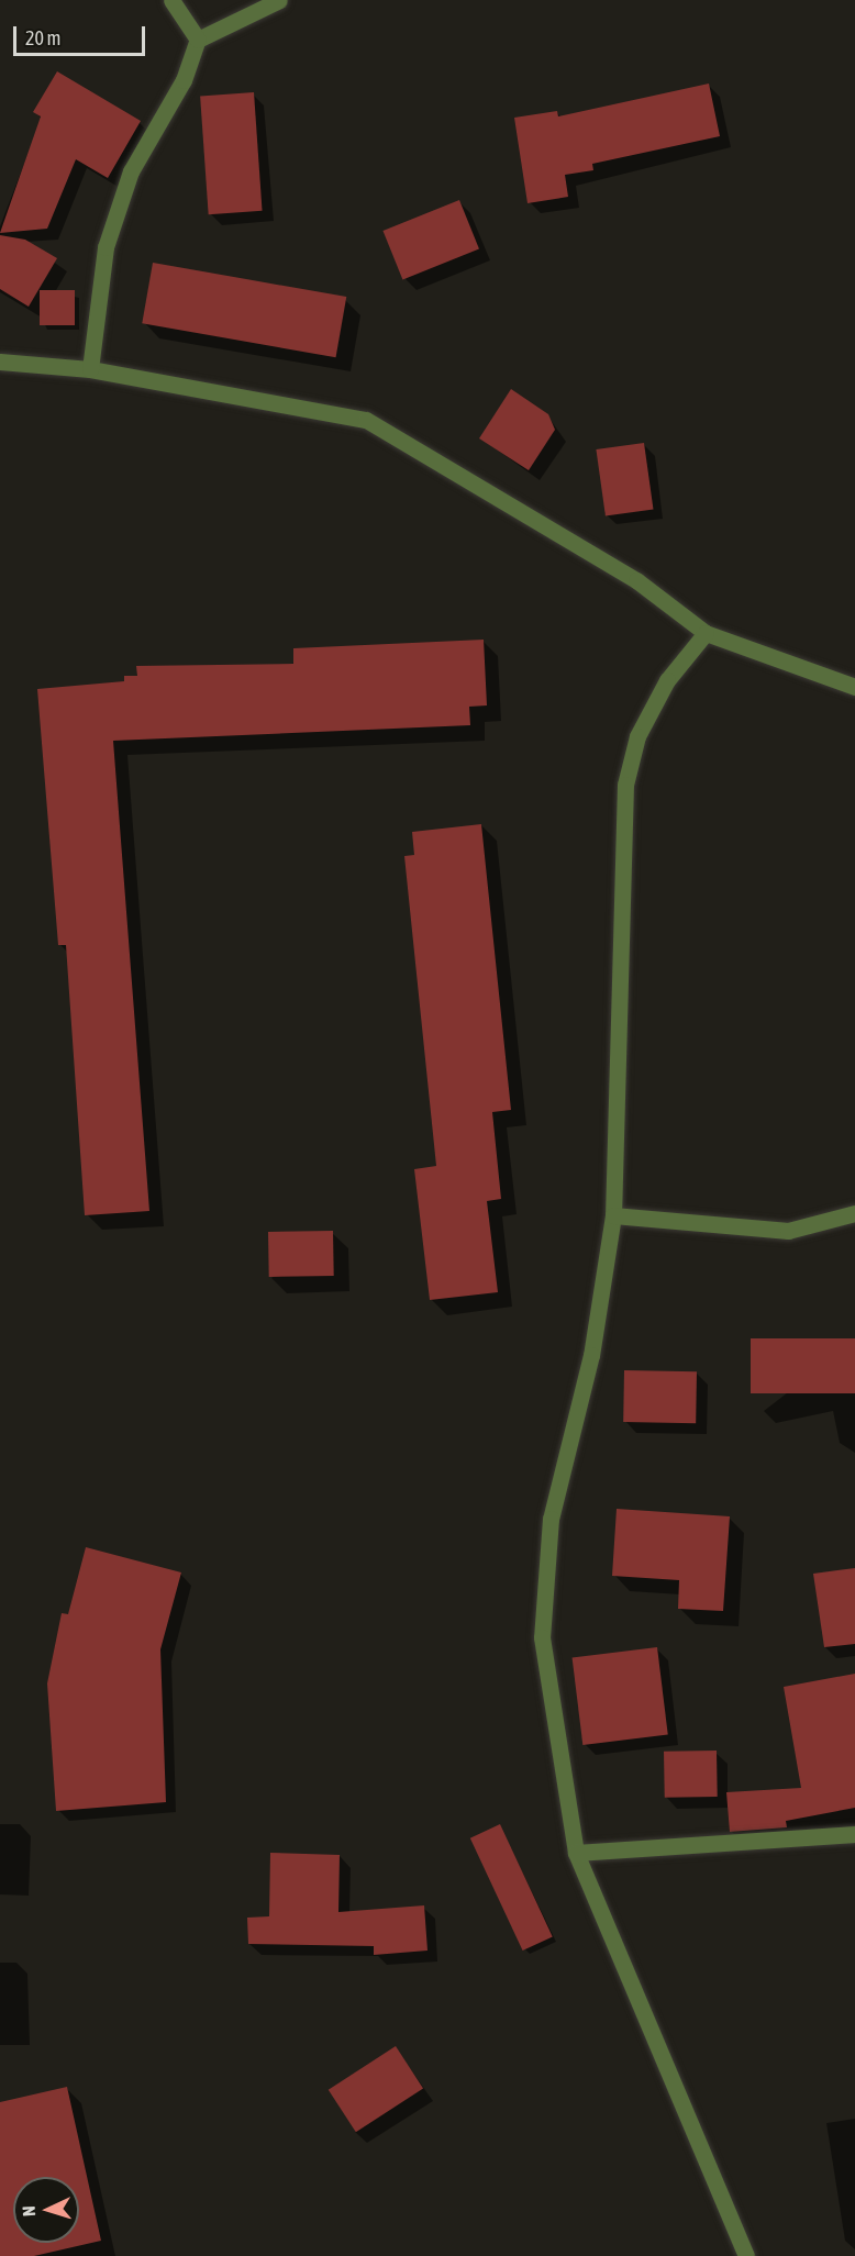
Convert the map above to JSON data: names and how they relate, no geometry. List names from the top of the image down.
{
  "scale_bar": "20 m",
  "north": "left"
}
